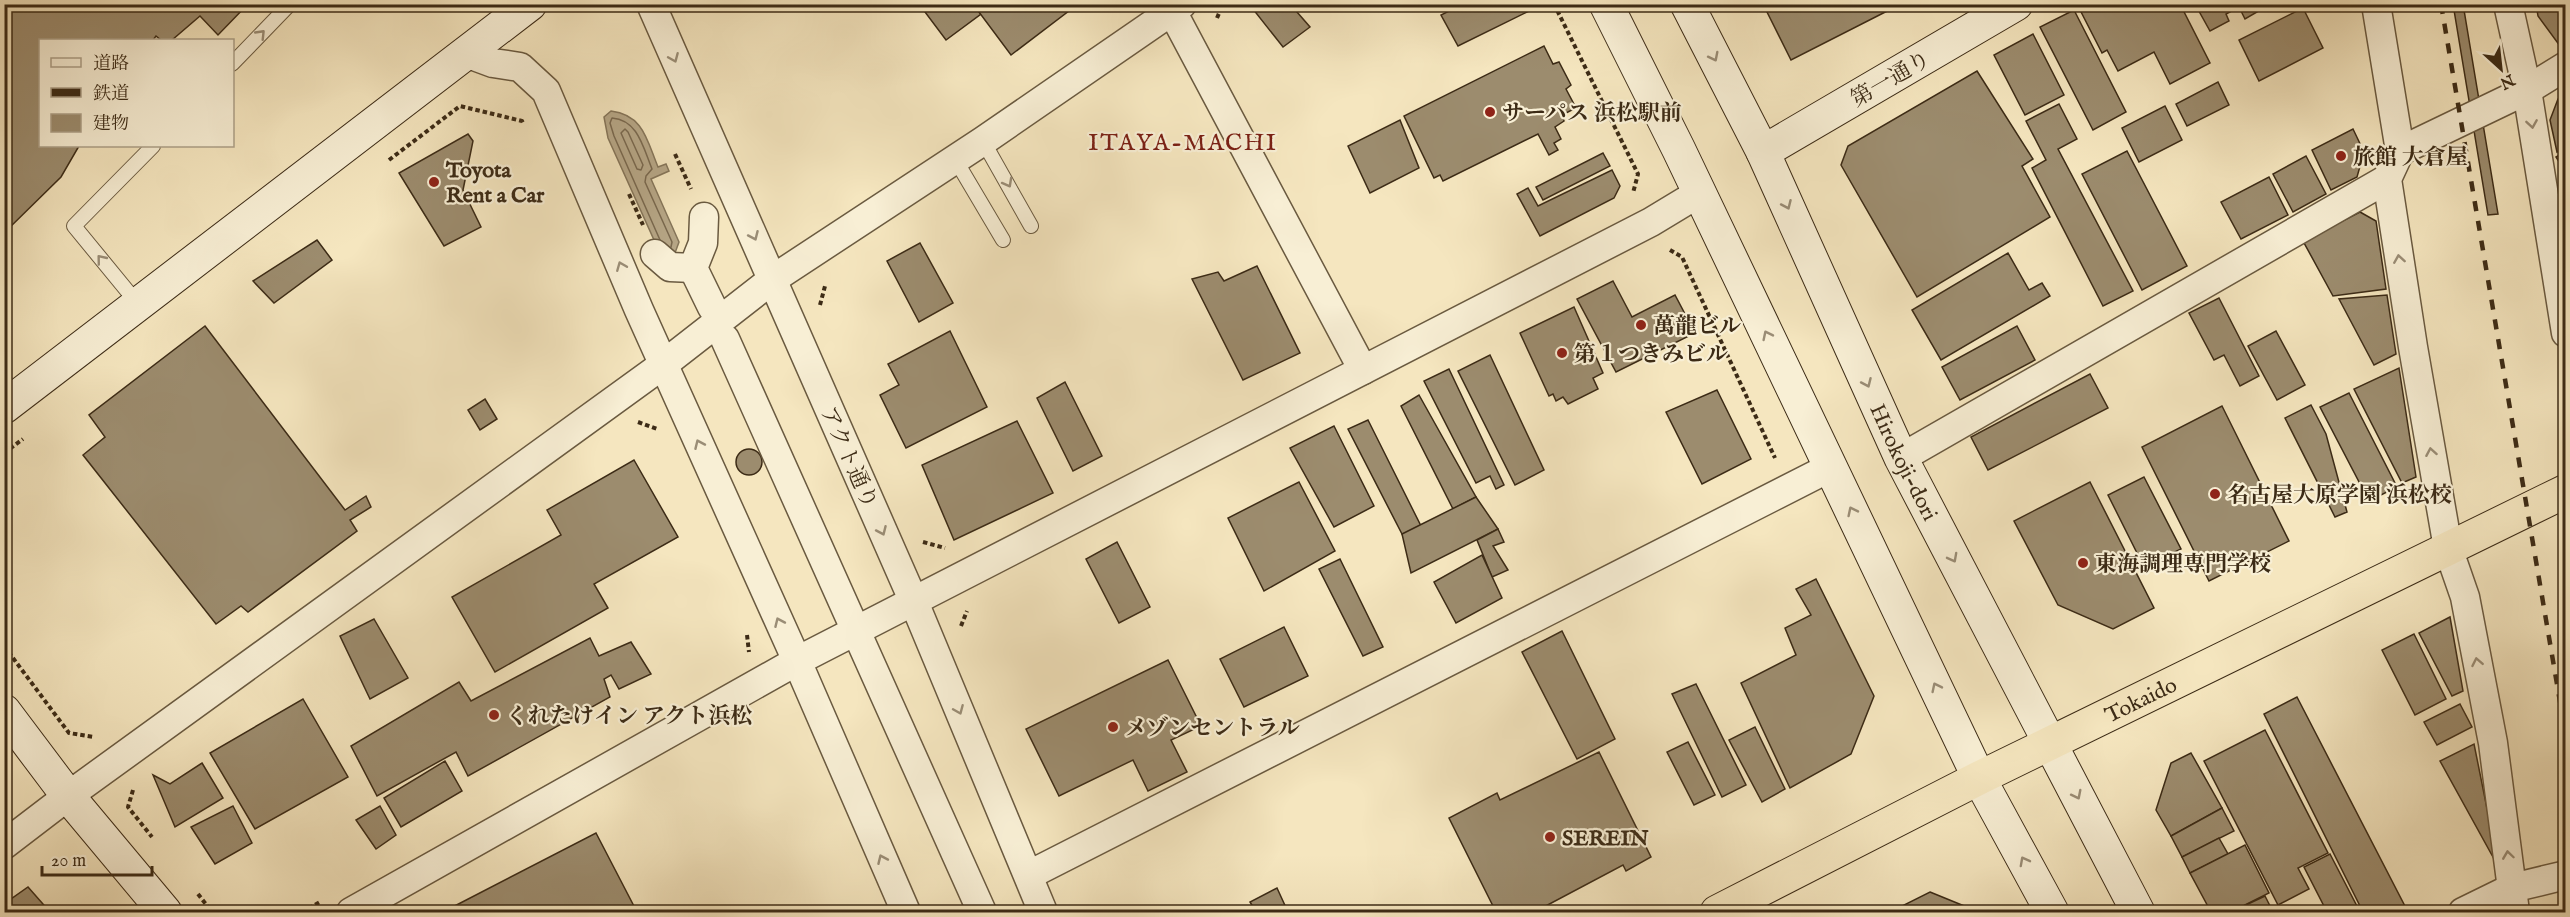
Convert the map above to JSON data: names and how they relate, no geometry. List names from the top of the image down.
{
  "streets": {
    "highway": ["Tokaido"],
    "street": ["第一通り", "アクト通り", "Hirokoji-dori"]
  },
  "crossings": [
    ["第一通り", "Hirokoji-dori"],
    ["Hirokoji-dori", "Tokaido"]
  ],
  "districts": ["ITAYA-MACHI"],
  "places": [
    "サーパス 浜松駅前",
    "旅館 大倉屋",
    "Toyota Rent a Car",
    "萬龍ビル",
    "第１つきみビル",
    "名古屋大原学園 浜松校",
    "東海調理専門学校",
    "くれたけイン アクト浜松",
    "メゾンセントラル",
    "SEREIN"
  ],
  "legend": ["道路", "鉄道", "建物"],
  "scale_bar": "20 m",
  "north": "bottom right"
}
